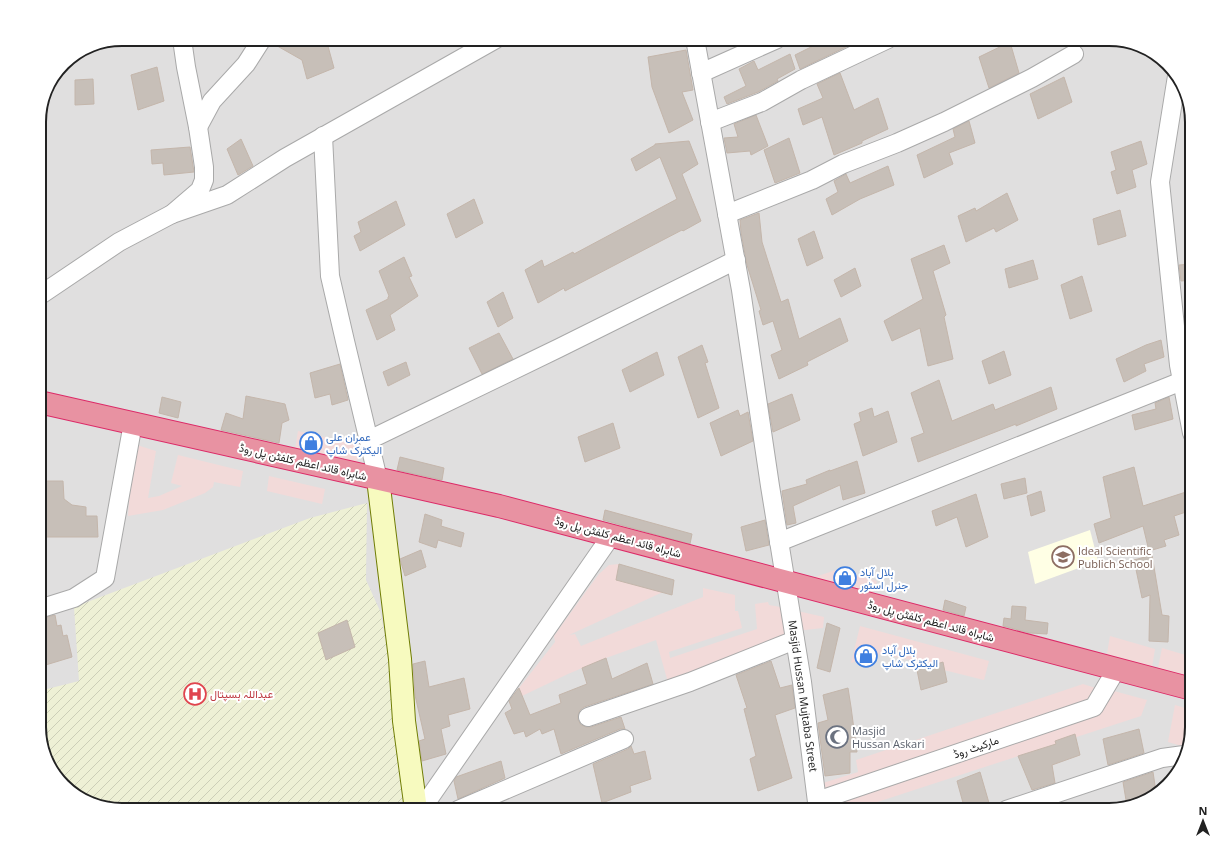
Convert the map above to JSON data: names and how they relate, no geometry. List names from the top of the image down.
{
  "streets": {
    "highway": ["شاہراہ قائد اعظم کلفٹن پل روڈ"],
    "street": ["Masjid Hussan Mujtaba Street", "مارکیٹ روڈ"]
  },
  "crossings": [
    ["شاہراہ قائد اعظم کلفٹن پل روڈ", "Masjid Hussan Mujtaba Street"],
    ["شاہراہ قائد اعظم کلفٹن پل روڈ", "مارکیٹ روڈ"]
  ],
  "places": {
    "shop": ["عمران علی الیکٹرک شاپ", "ہلال آباد جنرل اسٹور", "ہلال آباد الیکٹرک شاپ"],
    "school or university": ["Ideal Scientific Publich School"],
    "hospital": ["عبداللہ ہسپتال"],
    "mosque": ["Masjid Hussan Askari"]
  },
  "north": "top"
}
